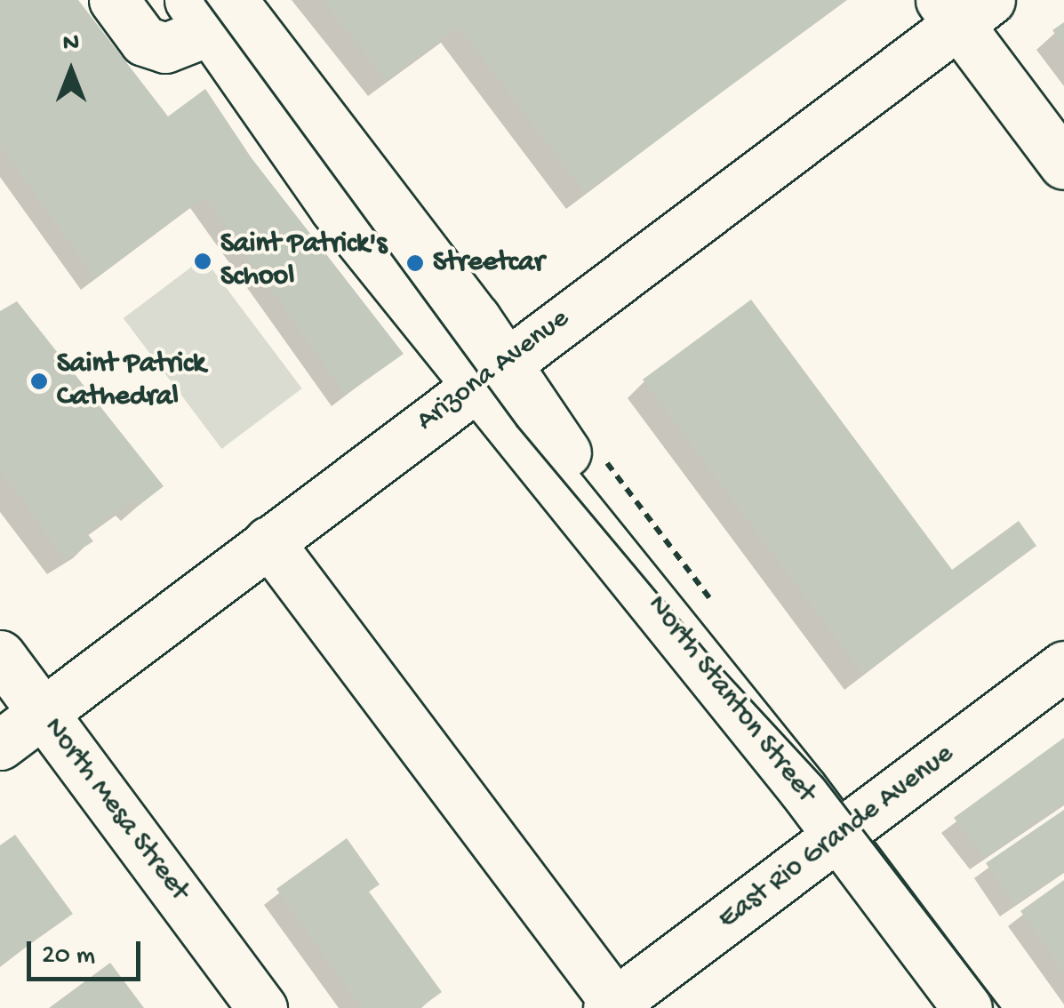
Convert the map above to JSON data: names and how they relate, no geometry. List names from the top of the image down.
{
  "streets": {
    "main road": [
      "Arizona Avenue",
      "North Stanton Street",
      "North Mesa Street",
      "East Rio Grande Avenue"
    ]
  },
  "crossings": [
    ["Arizona Avenue", "North Stanton Street"],
    ["Arizona Avenue", "North Mesa Street"],
    ["North Stanton Street", "East Rio Grande Avenue"]
  ],
  "places": ["Saint Patrick's School", "Streetcar", "Saint Patrick Cathedral"],
  "scale_bar": "20 m",
  "north": "top"
}
